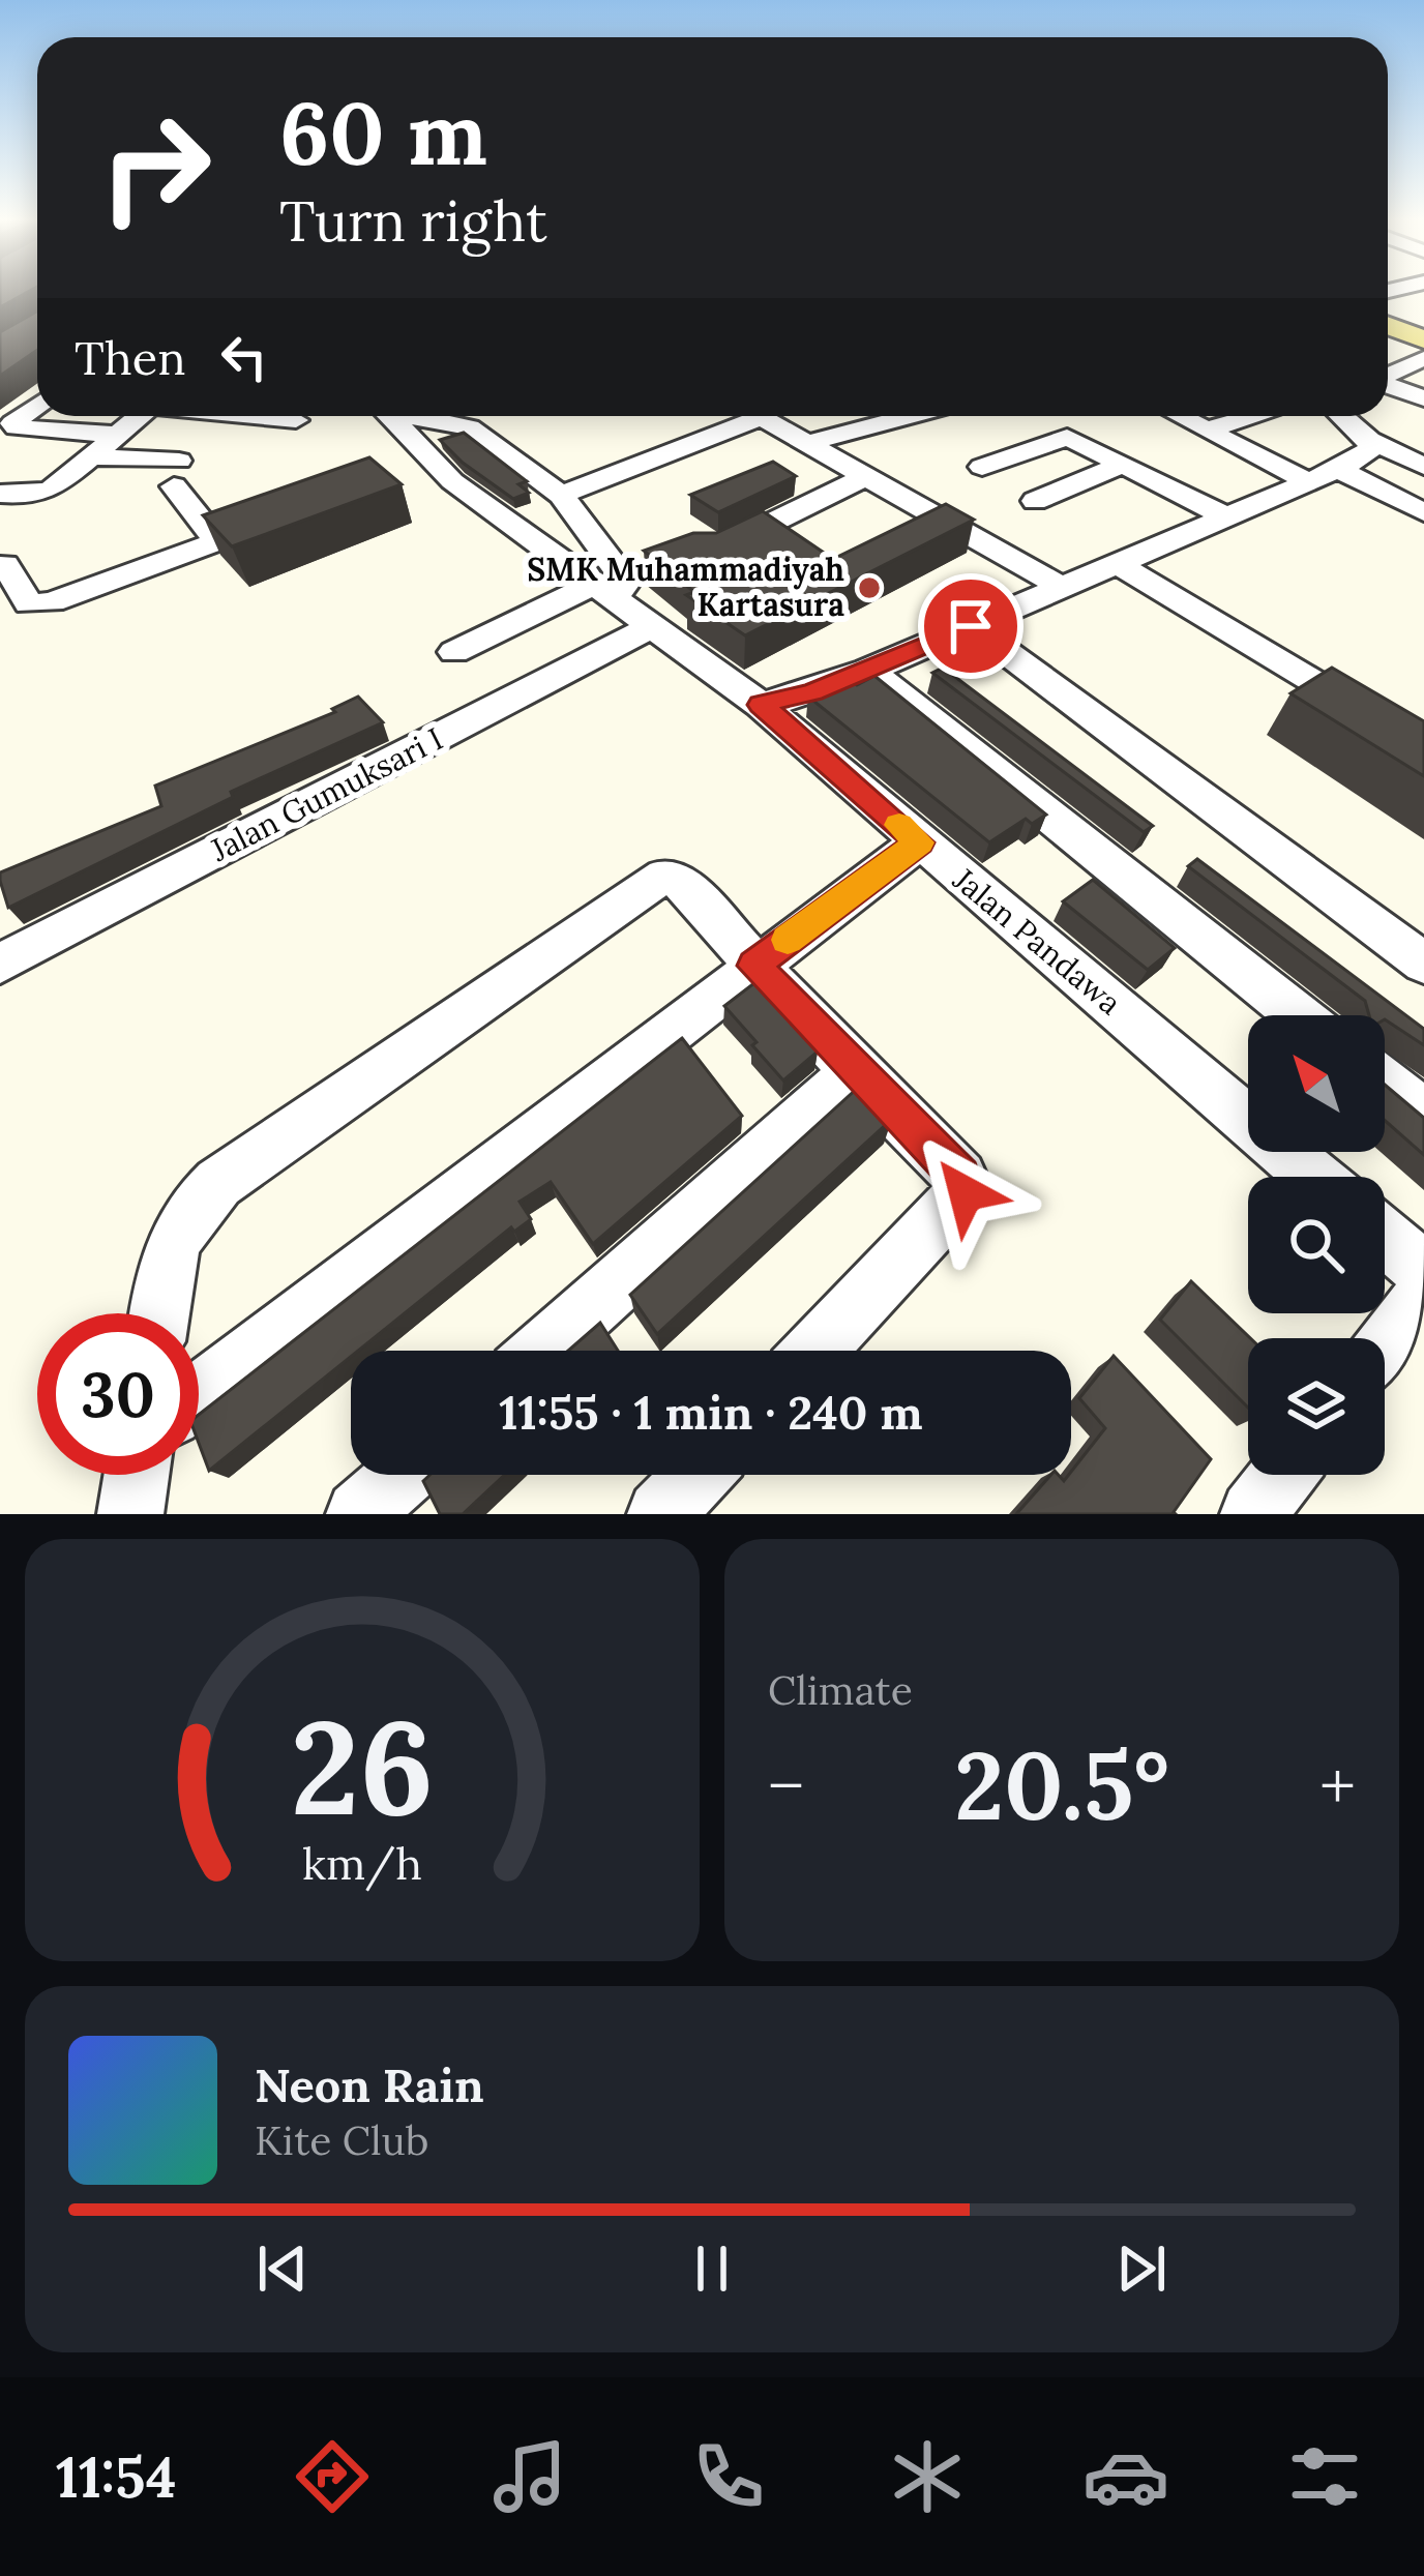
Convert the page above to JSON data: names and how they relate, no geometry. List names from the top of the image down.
{
  "streets": {
    "street": ["Jalan Gumuksari I", "Jalan Pandawa"]
  },
  "crossings": [
    ["Jalan Gumuksari I", "Jalan Pandawa"]
  ],
  "places": ["SMK Muhammadiyah Kartasura"],
  "north": "top left",
  "page": {
    "turn": ["60 m", "Turn right"],
    "then": "Then",
    "limit": "30",
    "trip": "11:55 · 1 min · 240 m",
    "tile": "Climate",
    "heat": ["−", "20.5°", "+"],
    "song": ["Neon Rain", "Kite Club"],
    "tabs": "11:54",
    "gauge": ["26", "km/h"]
  }
}
